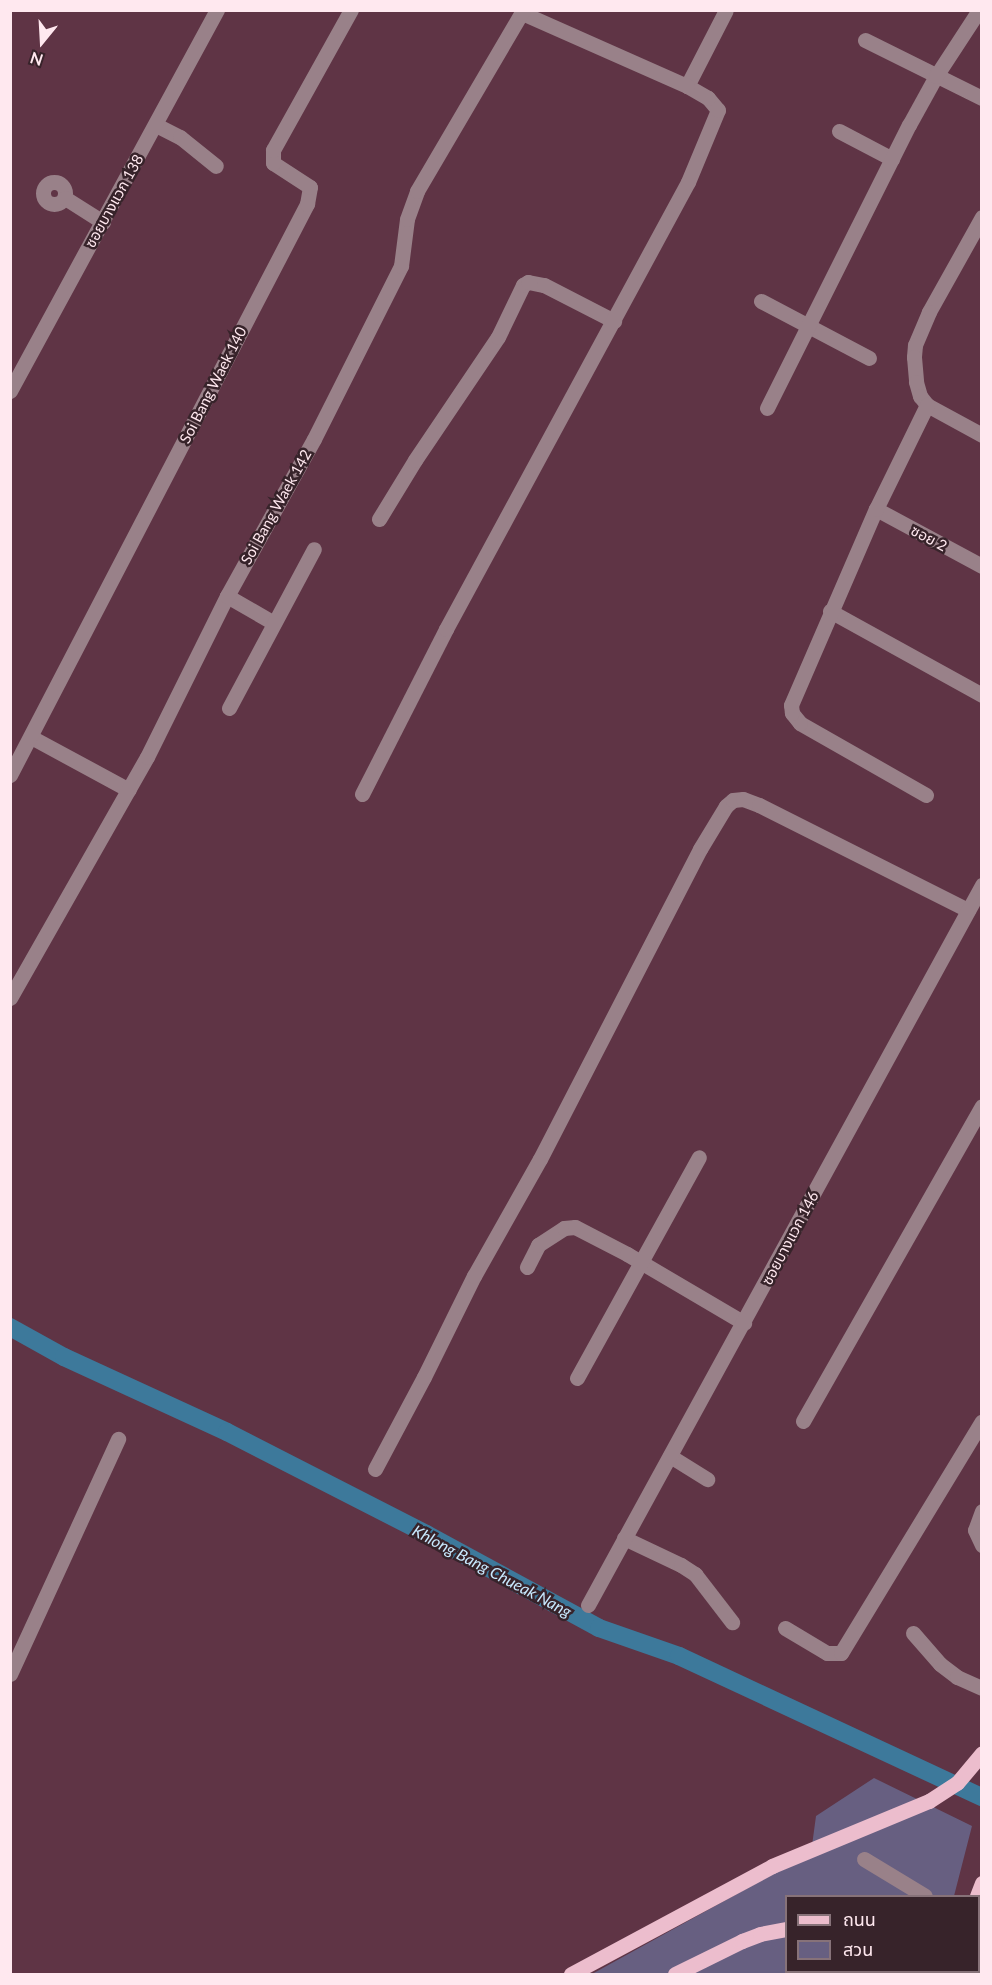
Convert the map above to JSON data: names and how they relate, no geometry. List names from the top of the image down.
{
  "streets": {
    "street": [
      "ซอยบางแวก 138",
      "Soi Bang Waek 140",
      "Soi Bang Waek 142",
      "ซอย 2",
      "ซอยบางแวก 146"
    ]
  },
  "water": ["Khlong Bang Chueak Nang"],
  "legend": ["ถนน", "สวน"],
  "north": "bottom"
}
